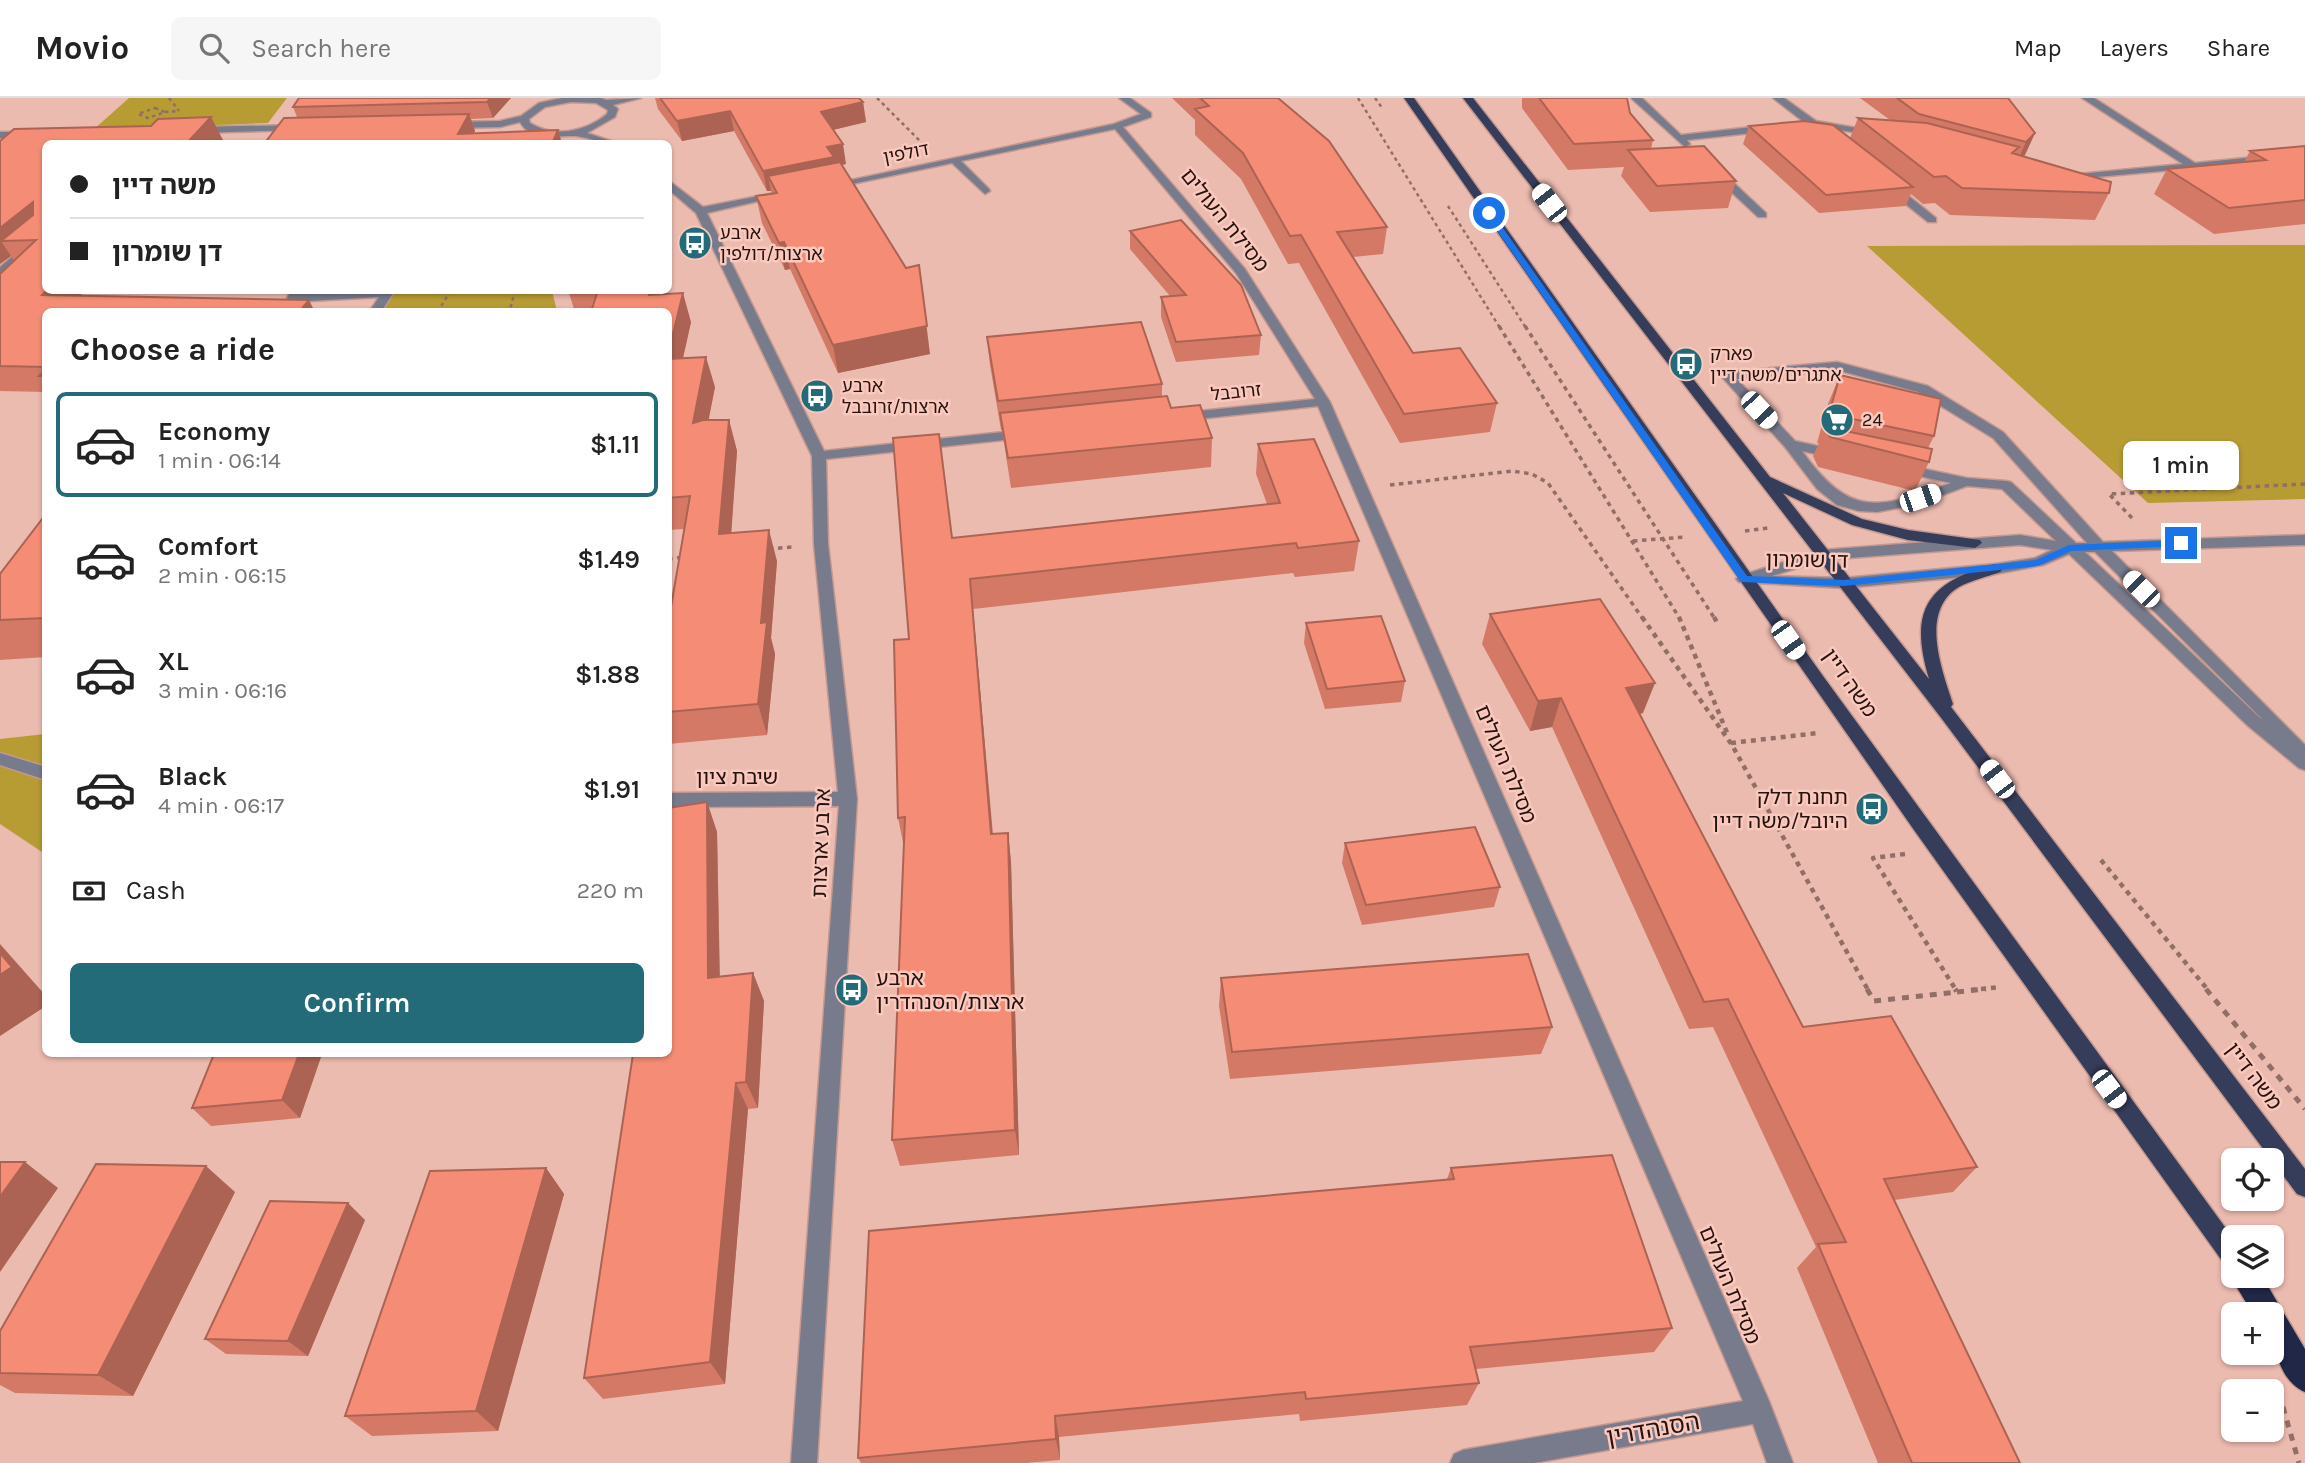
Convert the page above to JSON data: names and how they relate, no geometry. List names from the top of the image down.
{
  "streets": {
    "main road": ["משה דיין"],
    "street": [
      "דולפין",
      "מסילת העולים",
      "זרובבל",
      "דן שומרון",
      "שיבת ציון",
      "ארבע ארצות",
      "הסנהדרין"
    ]
  },
  "crossings": [
    ["דולפין", "מסילת העולים"],
    ["מסילת העולים", "זרובבל"],
    ["מסילת העולים", "הסנהדרין"],
    ["דן שומרון", "משה דיין"],
    ["שיבת ציון", "ארבע ארצות"]
  ],
  "places": {
    "bus stop": [
      "ארבע ארצות/דולפין",
      "פארק אתגרים/משה דיין",
      "ארבע ארצות/זרובבל",
      "תחנת דלק היובל/משה דיין",
      "ארבע ארצות/הסנהדרין"
    ],
    "supermarket": ["24"]
  },
  "page": {
    "header": "Movio",
    "search": "Search here",
    "nav": ["Map", "Layers", "Share"],
    "banner": ["משה דיין", "דן שומרון"],
    "heading": "Choose a ride",
    "list": [
      {
        "name": "Economy",
        "note": "1 min · 06:14",
        "value": "$1.11"
      },
      {
        "name": "Comfort",
        "note": "2 min · 06:15",
        "value": "$1.49"
      },
      {
        "name": "XL",
        "note": "3 min · 06:16",
        "value": "$1.88"
      },
      {
        "name": "Black",
        "note": "4 min · 06:17",
        "value": "$1.91"
      }
    ],
    "bubble": "1 min",
    "pay": ["Cash", "220 m"],
    "buttons": "Confirm",
    "map_buttons": ["+", "−"]
  }
}
